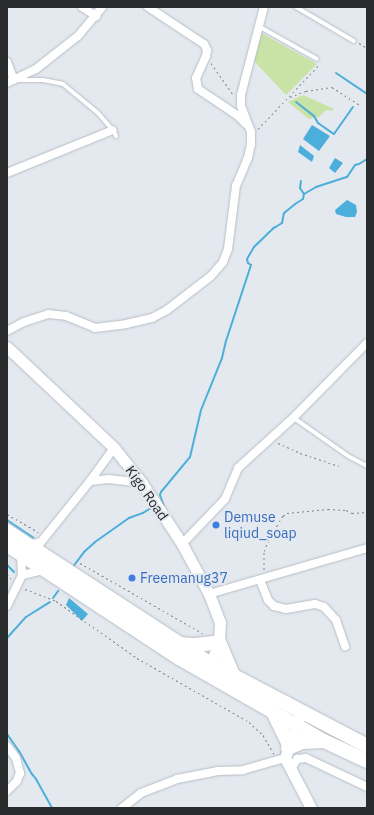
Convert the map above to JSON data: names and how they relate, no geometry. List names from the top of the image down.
{
  "streets": {
    "street": ["Kigo Road"]
  },
  "places": ["Demuse liqiud_soap", "Freemanug37"]
}
